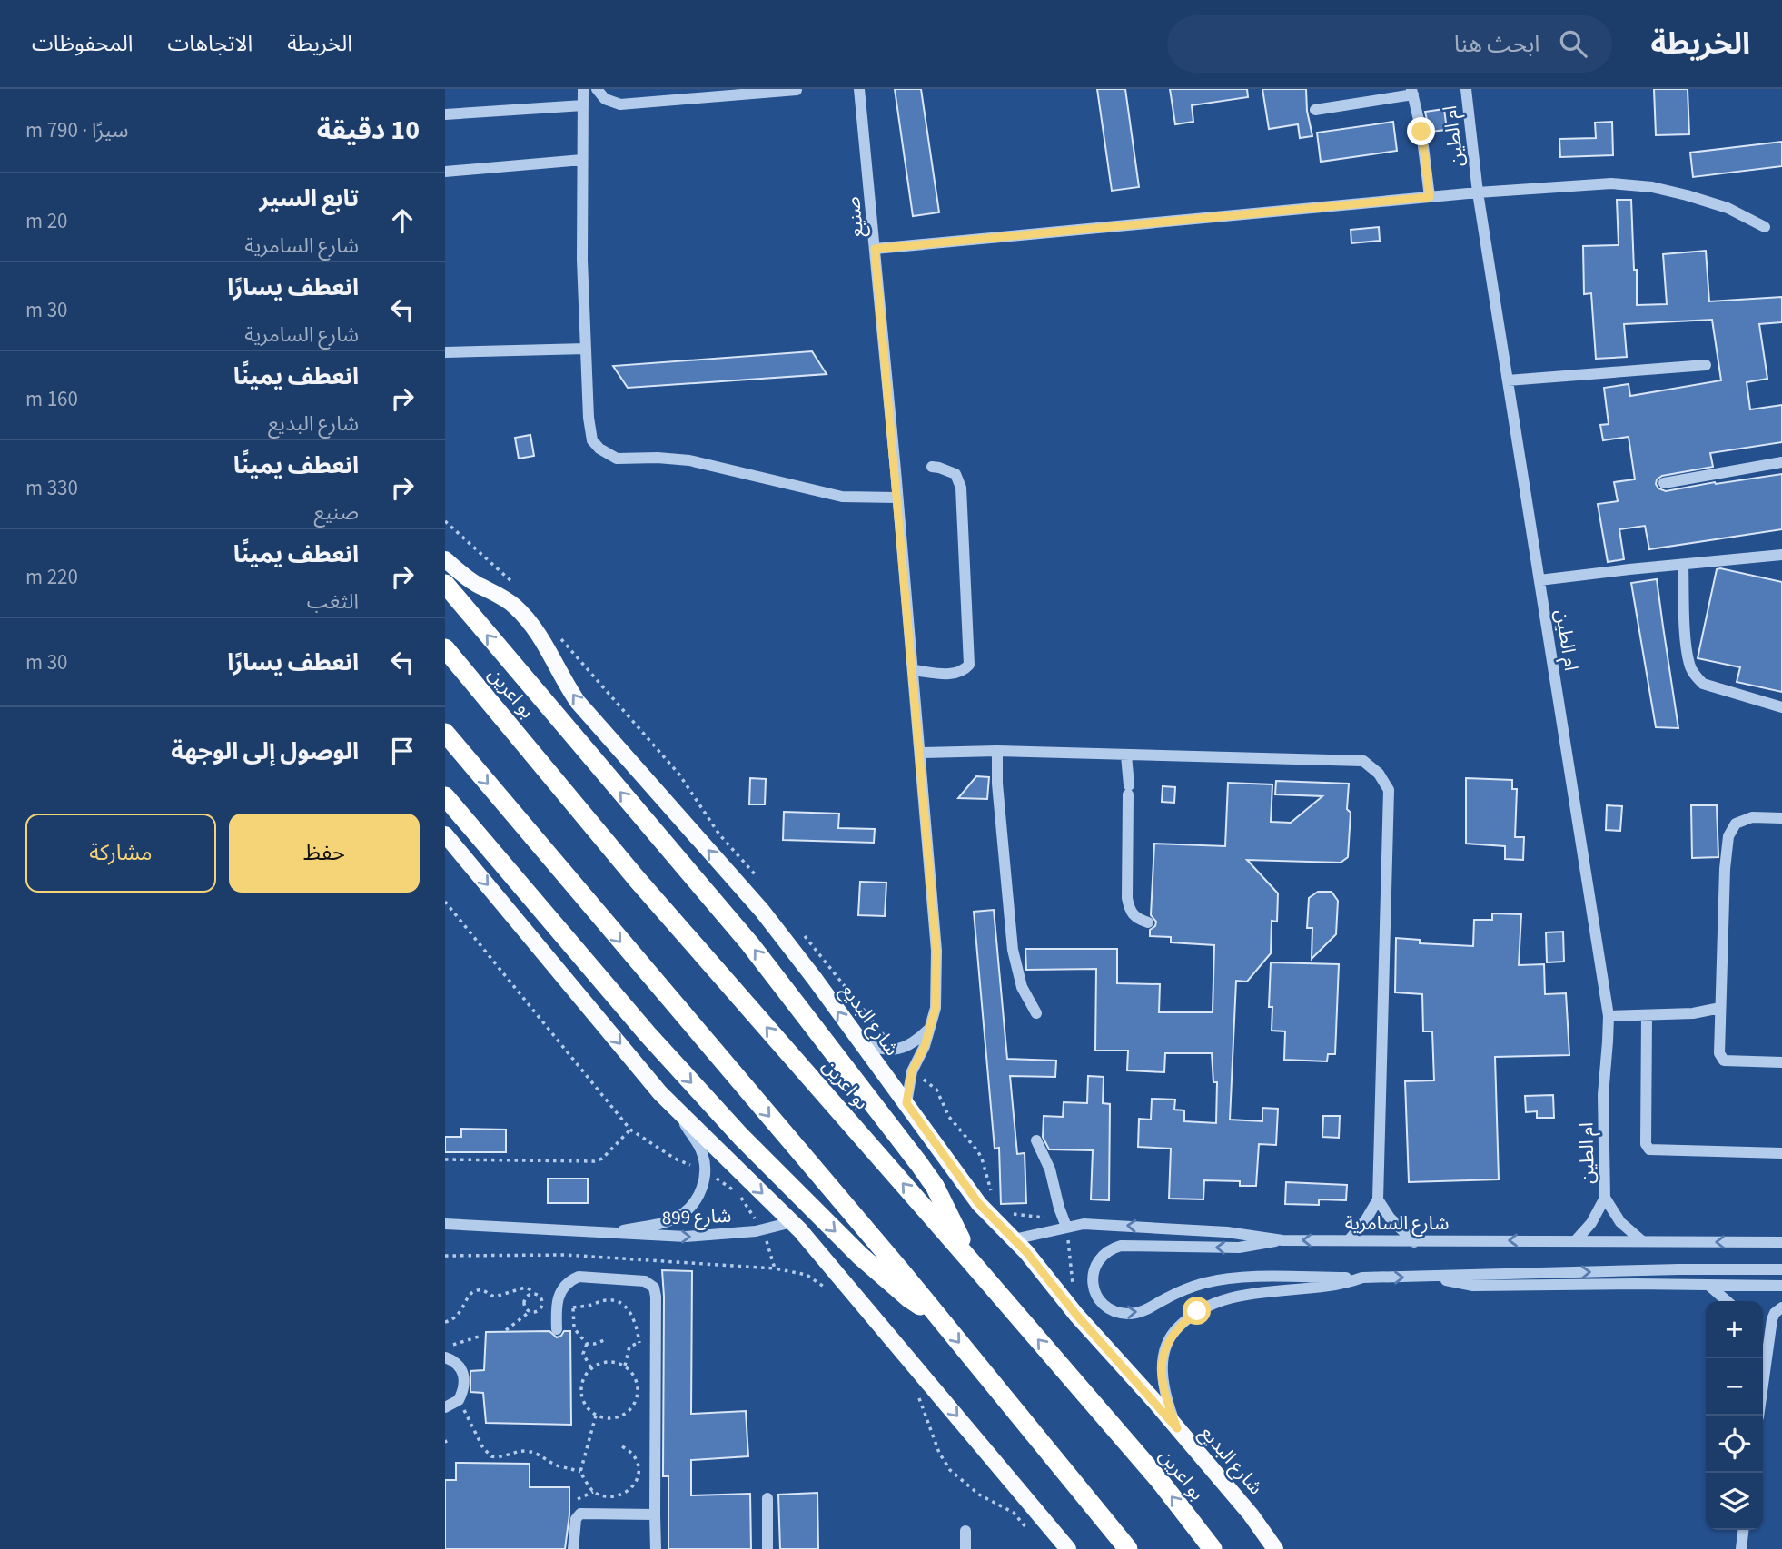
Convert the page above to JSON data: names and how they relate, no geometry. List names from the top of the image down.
{
  "streets": {
    "highway": ["بو اعرين"],
    "main road": ["شارع البديع"],
    "street": [
      "ام الطين",
      "صنيع",
      "شارع 899",
      "شارع السامرية"
    ]
  },
  "crossings": [
    ["ام الطين", "شارع السامرية"],
    ["صنيع", "شارع البديع"],
    ["شارع البديع", "شارع السامرية"]
  ],
  "one_way": ["شارع البديع"],
  "page": {
    "header": "الخريطة",
    "search": "ابحث هنا",
    "nav": ["الخريطة", "الاتجاهات", "المحفوظات"],
    "heading": ["10 دقيقة", "سيرًا · 790 m"],
    "list": [
      ["تابع السير", "شارع السامرية", "20 m"],
      ["انعطف يسارًا", "شارع السامرية", "30 m"],
      ["انعطف يمينًا", "شارع البديع", "160 m"],
      ["انعطف يمينًا", "صنيع", "330 m"],
      ["انعطف يمينًا", "الثغب", "220 m"],
      ["انعطف يسارًا", "30 m"],
      "الوصول إلى الوجهة"
    ],
    "buttons": ["حفظ", "مشاركة"],
    "map_buttons": ["+", "−"]
  }
}
